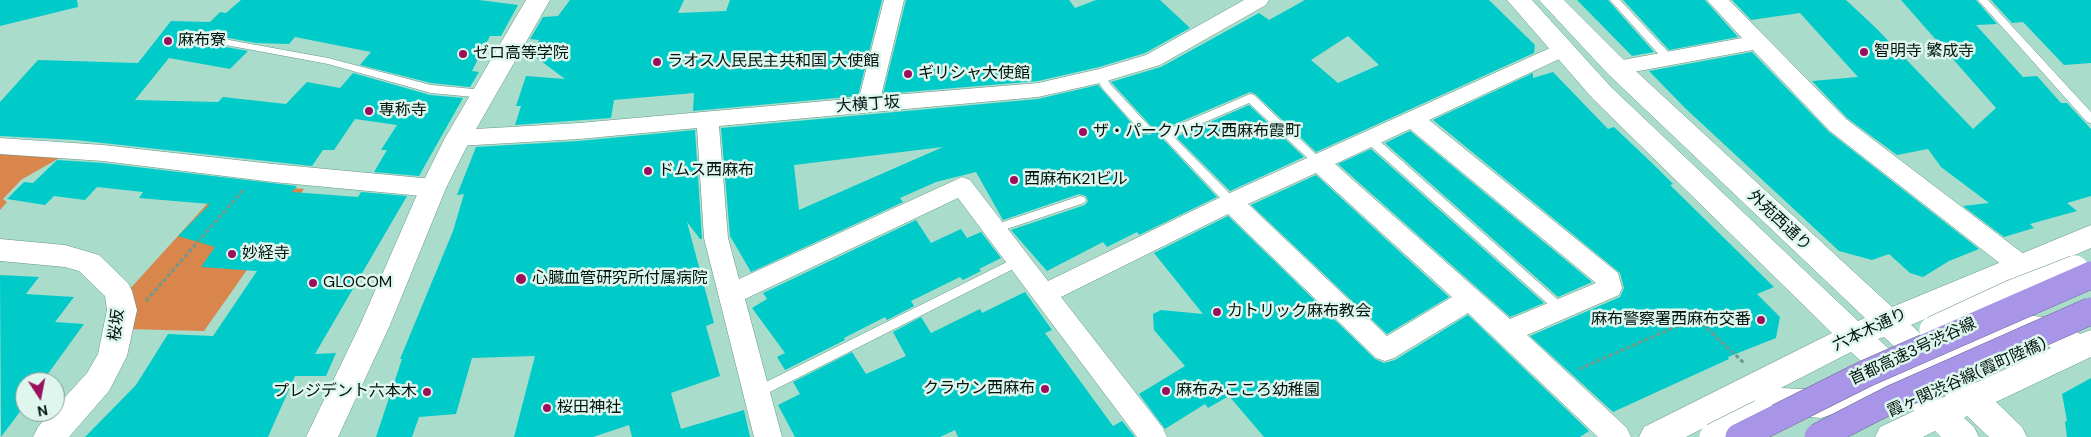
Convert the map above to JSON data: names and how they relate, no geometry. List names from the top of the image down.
{
  "streets": {
    "highway": ["首都高速3号渋谷線"],
    "main road": [
      "外苑西通り",
      "桜坂",
      "六本木通り",
      "霞ヶ関渋谷線(霞町陸橋)"
    ],
    "street": ["大横丁坂"]
  },
  "crossings": [
    ["外苑西通り", "六本木通り"]
  ],
  "places": [
    "麻布寮",
    "智明寺 繁成寺",
    "ゼロ高等学院",
    "ラオス人民民主共和国 大使館",
    "ギリシャ大使館",
    "専称寺",
    "ザ・パークハウス西麻布霞町",
    "ドムス西麻布",
    "西麻布K21ビル",
    "妙経寺",
    "心臓血管研究所付属病院",
    "GLOCOM",
    "カトリック麻布教会",
    "麻布警察署西麻布交番",
    "クラウン西麻布",
    "麻布みこころ幼稚園",
    "プレジデント六本木",
    "桜田神社"
  ],
  "north": "bottom"
}
